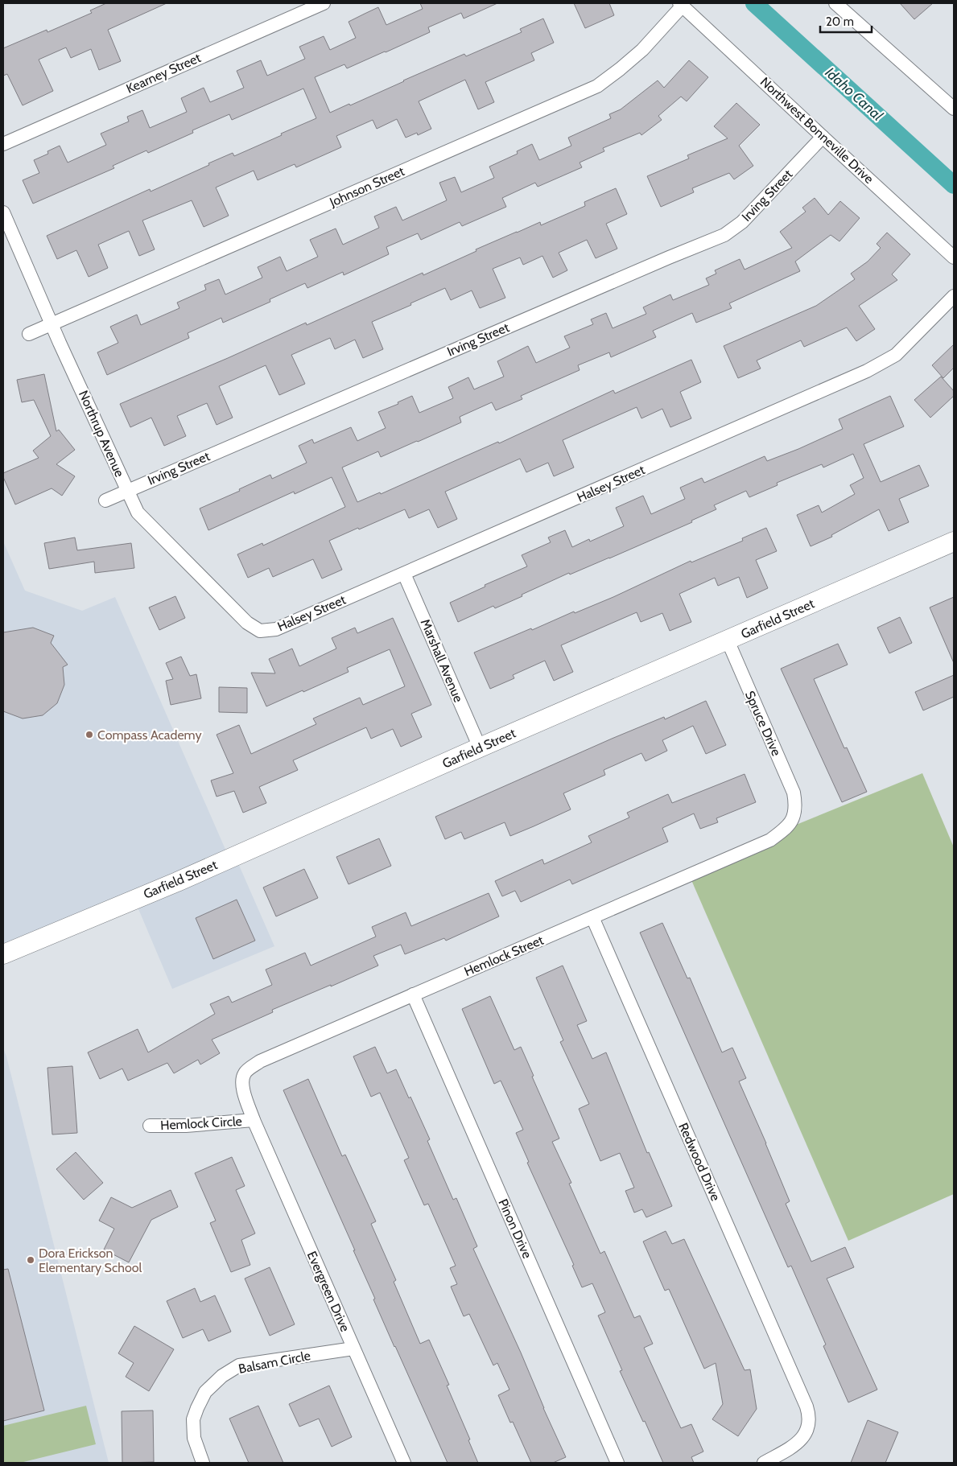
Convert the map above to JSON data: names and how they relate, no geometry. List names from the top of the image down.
{
  "streets": {
    "street": [
      "Kearney Street",
      "Northwest Bonneville Drive",
      "Johnson Street",
      "Irving Street",
      "Northrup Avenue",
      "Halsey Street",
      "Garfield Street",
      "Marshall Avenue",
      "Spruce Drive",
      "Hemlock Street",
      "Hemlock Circle",
      "Redwood Drive",
      "Pinon Drive",
      "Evergreen Drive",
      "Balsam Circle"
    ]
  },
  "crossings": [
    ["Northwest Bonneville Drive", "Johnson Street"],
    ["Northwest Bonneville Drive", "Irving Street"],
    ["Johnson Street", "Northrup Avenue"],
    ["Irving Street", "Northrup Avenue"],
    ["Northrup Avenue", "Halsey Street"],
    ["Halsey Street", "Marshall Avenue"],
    ["Garfield Street", "Marshall Avenue"],
    ["Garfield Street", "Spruce Drive"],
    ["Spruce Drive", "Hemlock Street"],
    ["Hemlock Street", "Hemlock Circle"],
    ["Hemlock Street", "Redwood Drive"],
    ["Hemlock Street", "Pinon Drive"],
    ["Hemlock Street", "Evergreen Drive"],
    ["Hemlock Circle", "Evergreen Drive"],
    ["Evergreen Drive", "Balsam Circle"]
  ],
  "water": ["Idaho Canal"],
  "places": ["Compass Academy", "Dora Erickson Elementary School"],
  "scale_bar": "20 m"
}
